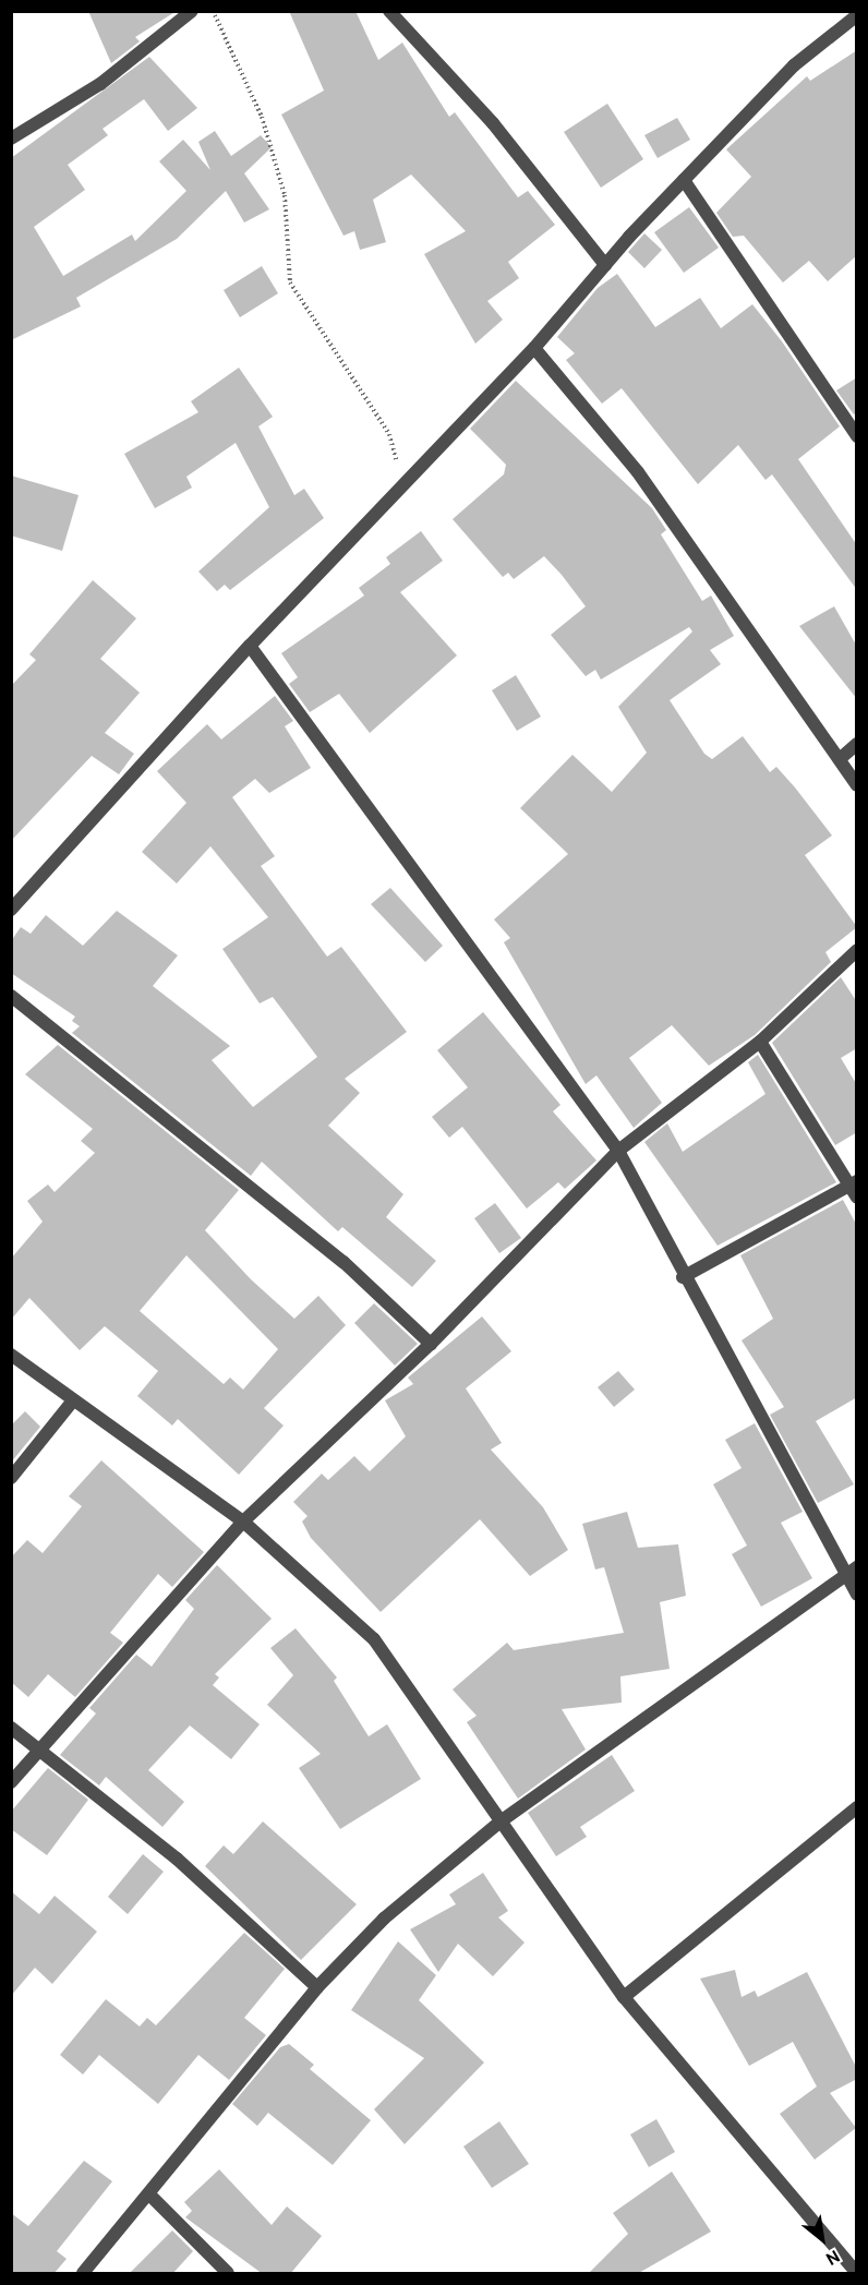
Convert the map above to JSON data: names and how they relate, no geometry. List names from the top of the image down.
{
  "north": "bottom right"
}
